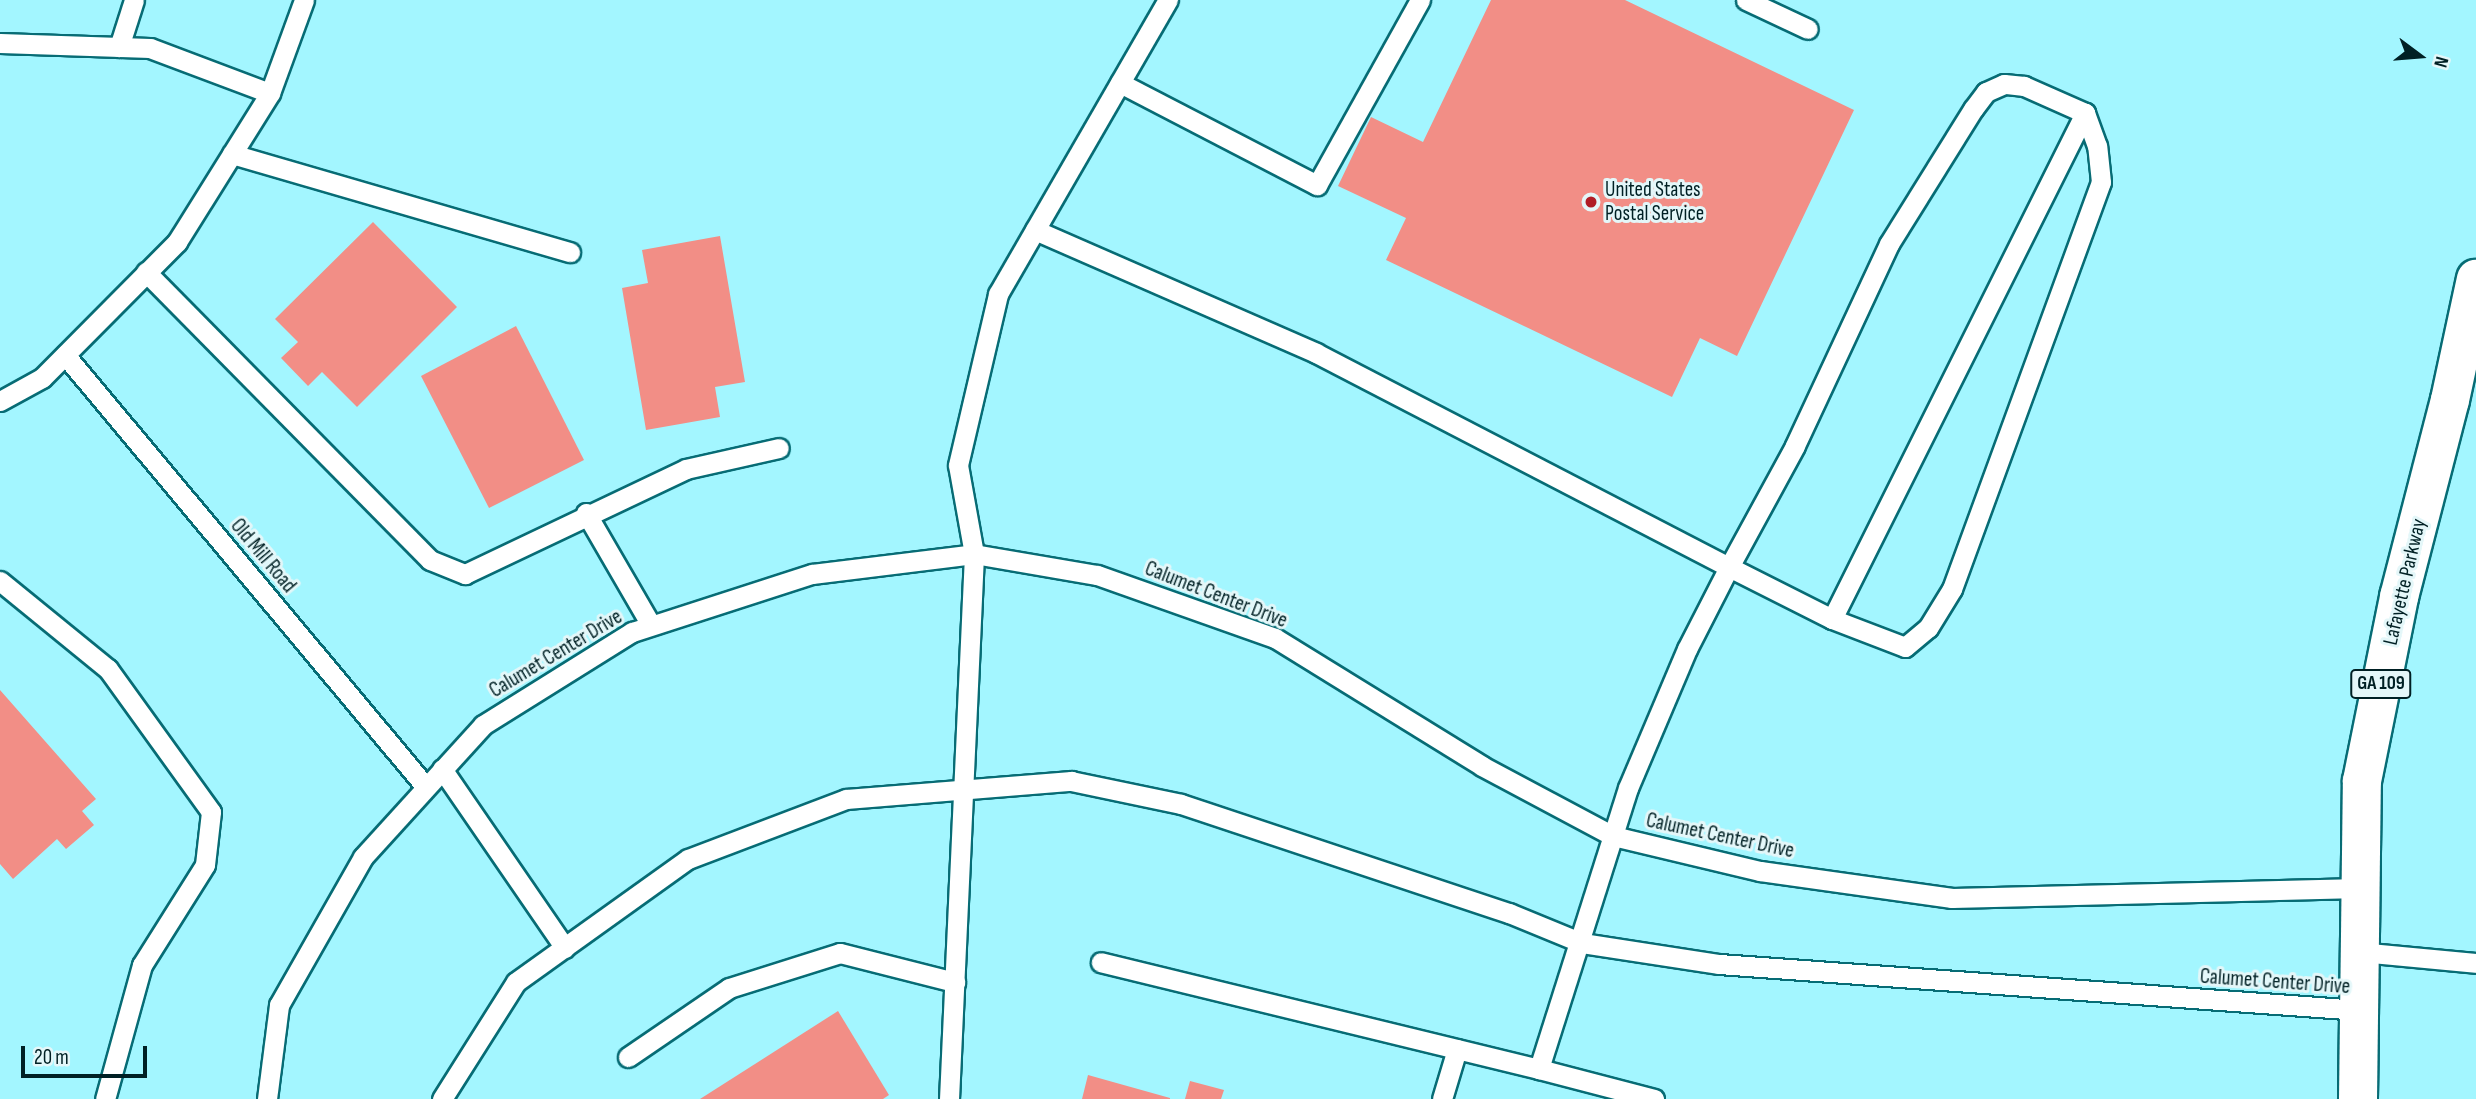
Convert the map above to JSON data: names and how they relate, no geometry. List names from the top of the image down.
{
  "streets": {
    "highway": ["Lafayette Parkway", "GA 109"],
    "lane": ["Old Mill Road", "Calumet Center Drive"]
  },
  "crossings": [
    ["Old Mill Road", "Calumet Center Drive"],
    ["Lafayette Parkway", "Calumet Center Drive"]
  ],
  "places": ["United States Postal Service"],
  "scale_bar": "20 m",
  "north": "right"
}
